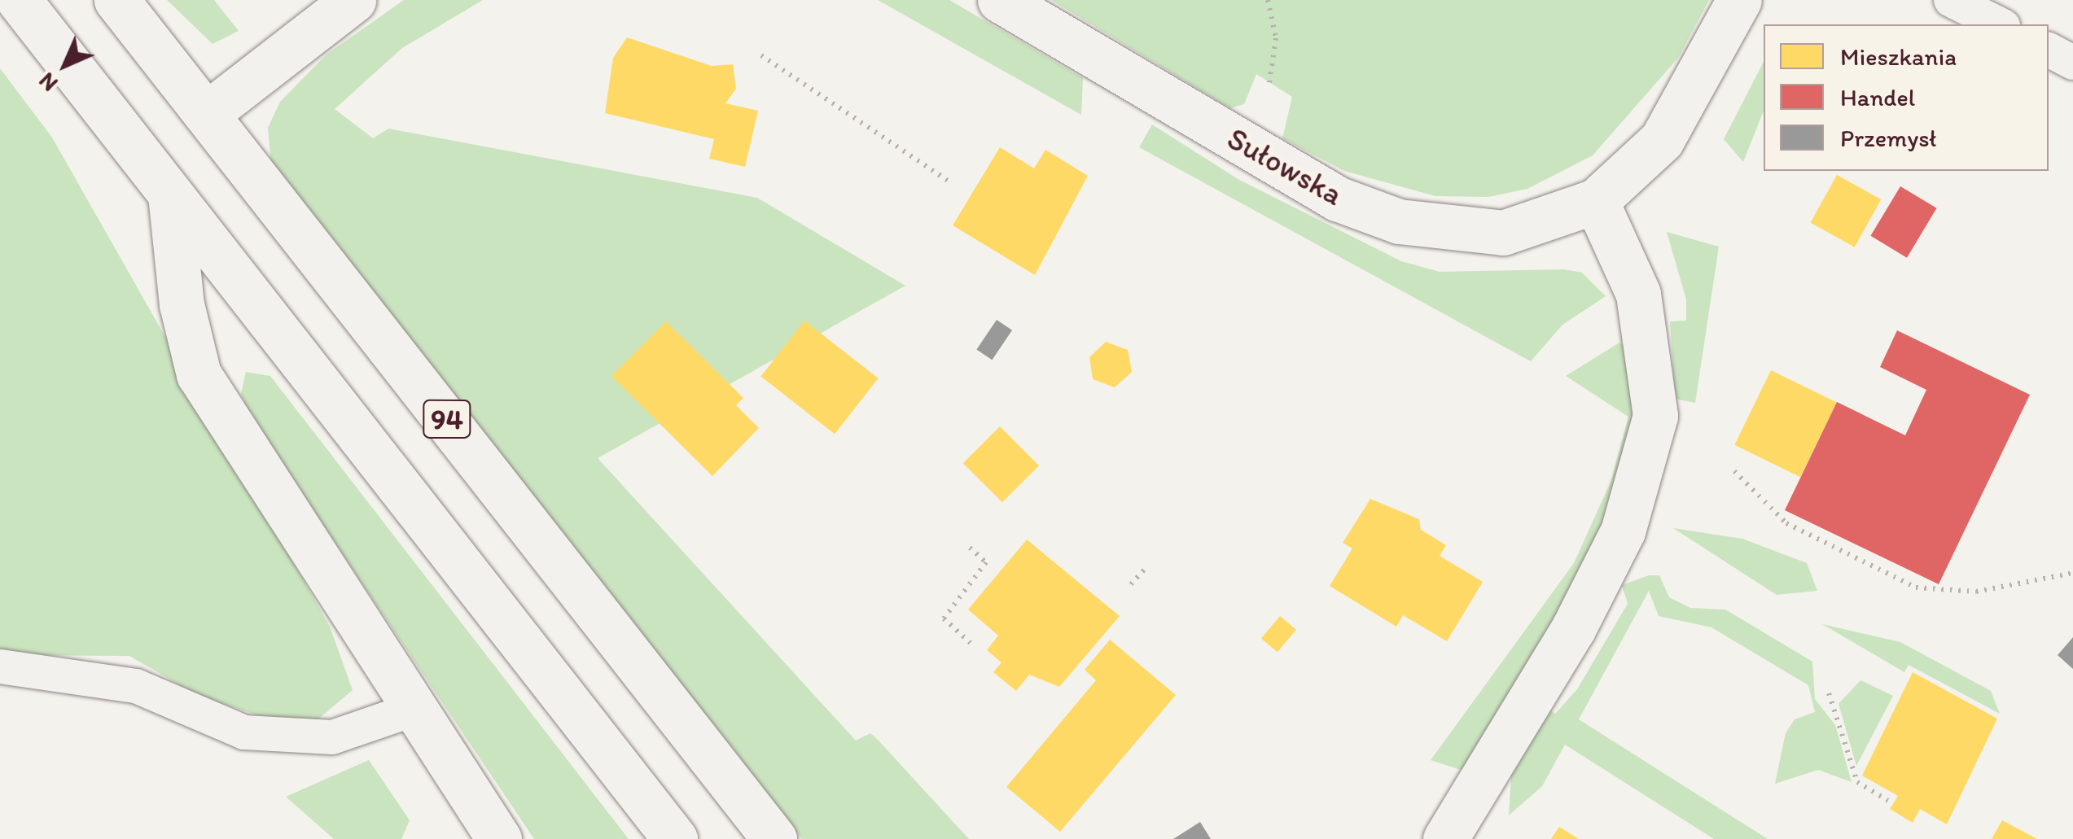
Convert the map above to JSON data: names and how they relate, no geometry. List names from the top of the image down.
{
  "streets": {
    "street": ["Sułowska", "94"]
  },
  "legend": ["Mieszkania", "Handel", "Przemysł"],
  "north": "bottom left"
}
